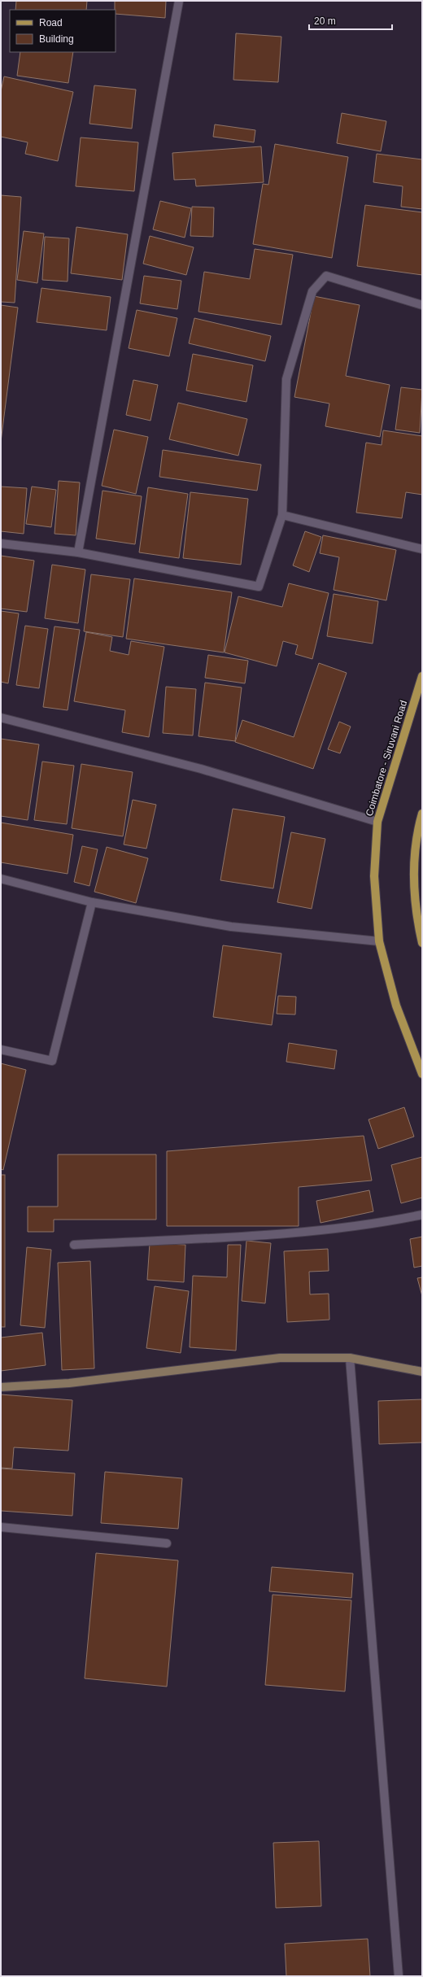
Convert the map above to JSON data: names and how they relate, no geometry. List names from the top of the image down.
{
  "streets": {
    "main road": ["Coimbatore - Siruvani Road"]
  },
  "legend": ["Road", "Building"],
  "scale_bar": "20 m"
}
